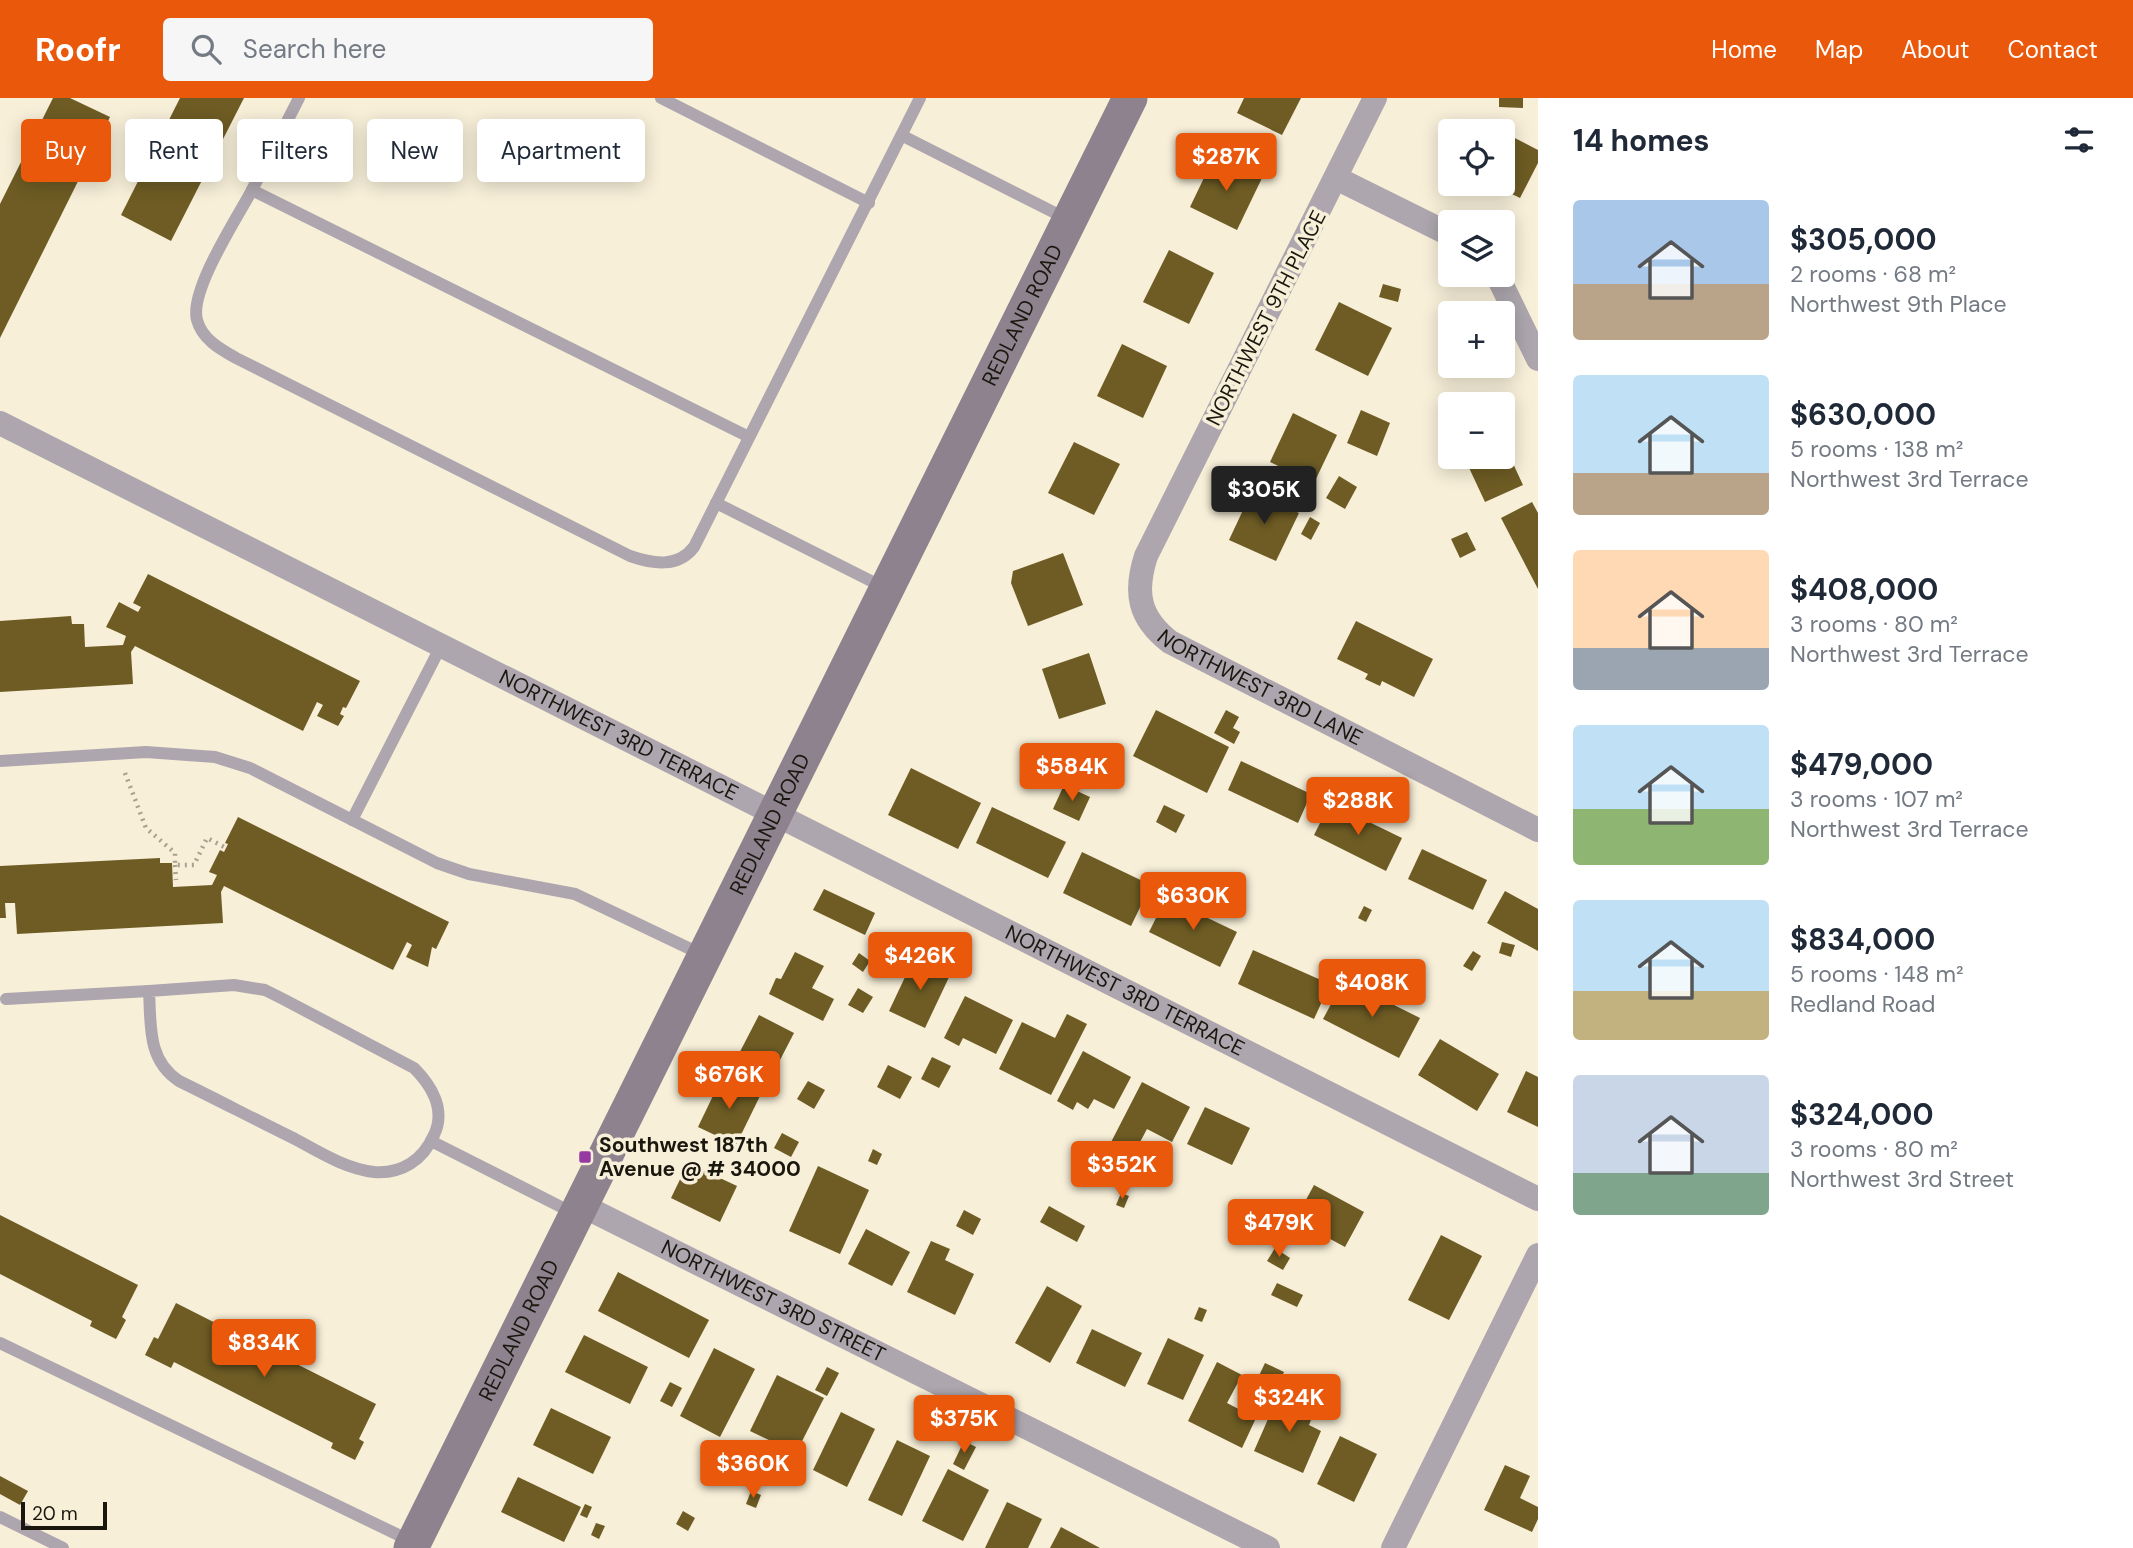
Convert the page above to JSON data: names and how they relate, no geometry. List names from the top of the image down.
{
  "streets": {
    "street": [
      "REDLAND ROAD",
      "NORTHWEST 9TH PLACE",
      "NORTHWEST 3RD LANE",
      "NORTHWEST 3RD TERRACE",
      "NORTHWEST 3RD STREET"
    ]
  },
  "crossings": [
    ["REDLAND ROAD", "NORTHWEST 3RD TERRACE"],
    ["REDLAND ROAD", "NORTHWEST 3RD STREET"],
    ["NORTHWEST 9TH PLACE", "NORTHWEST 3RD LANE"]
  ],
  "places": {
    "transit": ["Southwest 187th Avenue @ # 34000"]
  },
  "scale_bar": "20 m",
  "page": {
    "header": "Roofr",
    "search": "Search here",
    "nav": [
      "Home",
      "Map",
      "About",
      "Contact"
    ],
    "heading": "14 homes",
    "map_buttons": ["+", "−"],
    "chip": [
      "Buy",
      "Rent",
      "Filters",
      "New",
      "Apartment"
    ],
    "price": [
      "$287K",
      "$305K",
      "$584K",
      "$288K",
      "$630K",
      "$426K",
      "$408K",
      "$676K",
      "$352K",
      "$479K",
      "$834K",
      "$324K",
      "$375K",
      "$360K"
    ],
    "list": [
      {
        "name": "$305,000",
        "note": "2 rooms · 68 m² · Northwest 9th Place"
      },
      {
        "name": "$630,000",
        "note": "5 rooms · 138 m² · Northwest 3rd Terrace"
      },
      {
        "name": "$408,000",
        "note": "3 rooms · 80 m² · Northwest 3rd Terrace"
      },
      {
        "name": "$479,000",
        "note": "3 rooms · 107 m² · Northwest 3rd Terrace"
      },
      {
        "name": "$834,000",
        "note": "5 rooms · 148 m² · Redland Road"
      },
      {
        "name": "$324,000",
        "note": "3 rooms · 80 m² · Northwest 3rd Street"
      }
    ],
    "scale": "20 m"
  }
}
